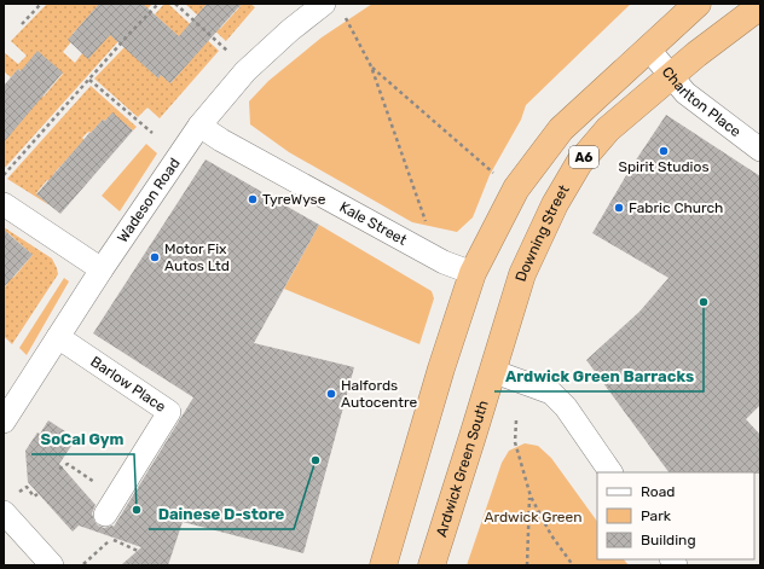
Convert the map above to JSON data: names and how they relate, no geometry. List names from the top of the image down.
{
  "streets": {
    "highway": ["A6", "Downing Street", "Ardwick Green South"],
    "street": [
      "Charlton Place",
      "Wadeson Road",
      "Kale Street",
      "Barlow Place"
    ]
  },
  "crossings": [
    ["Charlton Place", "A6"],
    ["Charlton Place", "Downing Street"],
    ["A6", "Kale Street"],
    ["Wadeson Road", "Kale Street"],
    ["Wadeson Road", "Barlow Place"],
    ["Downing Street", "Ardwick Green South"]
  ],
  "parks": ["Ardwick Green"],
  "places": [
    "Spirit Studios",
    "TyreWyse",
    "Fabric Church",
    "Motor Fix Autos Ltd",
    "Ardwick Green Barracks",
    "Halfords Autocentre",
    "Dainese D-store",
    "SoCal Gym"
  ],
  "legend": ["Road", "Park", "Building"]
}
